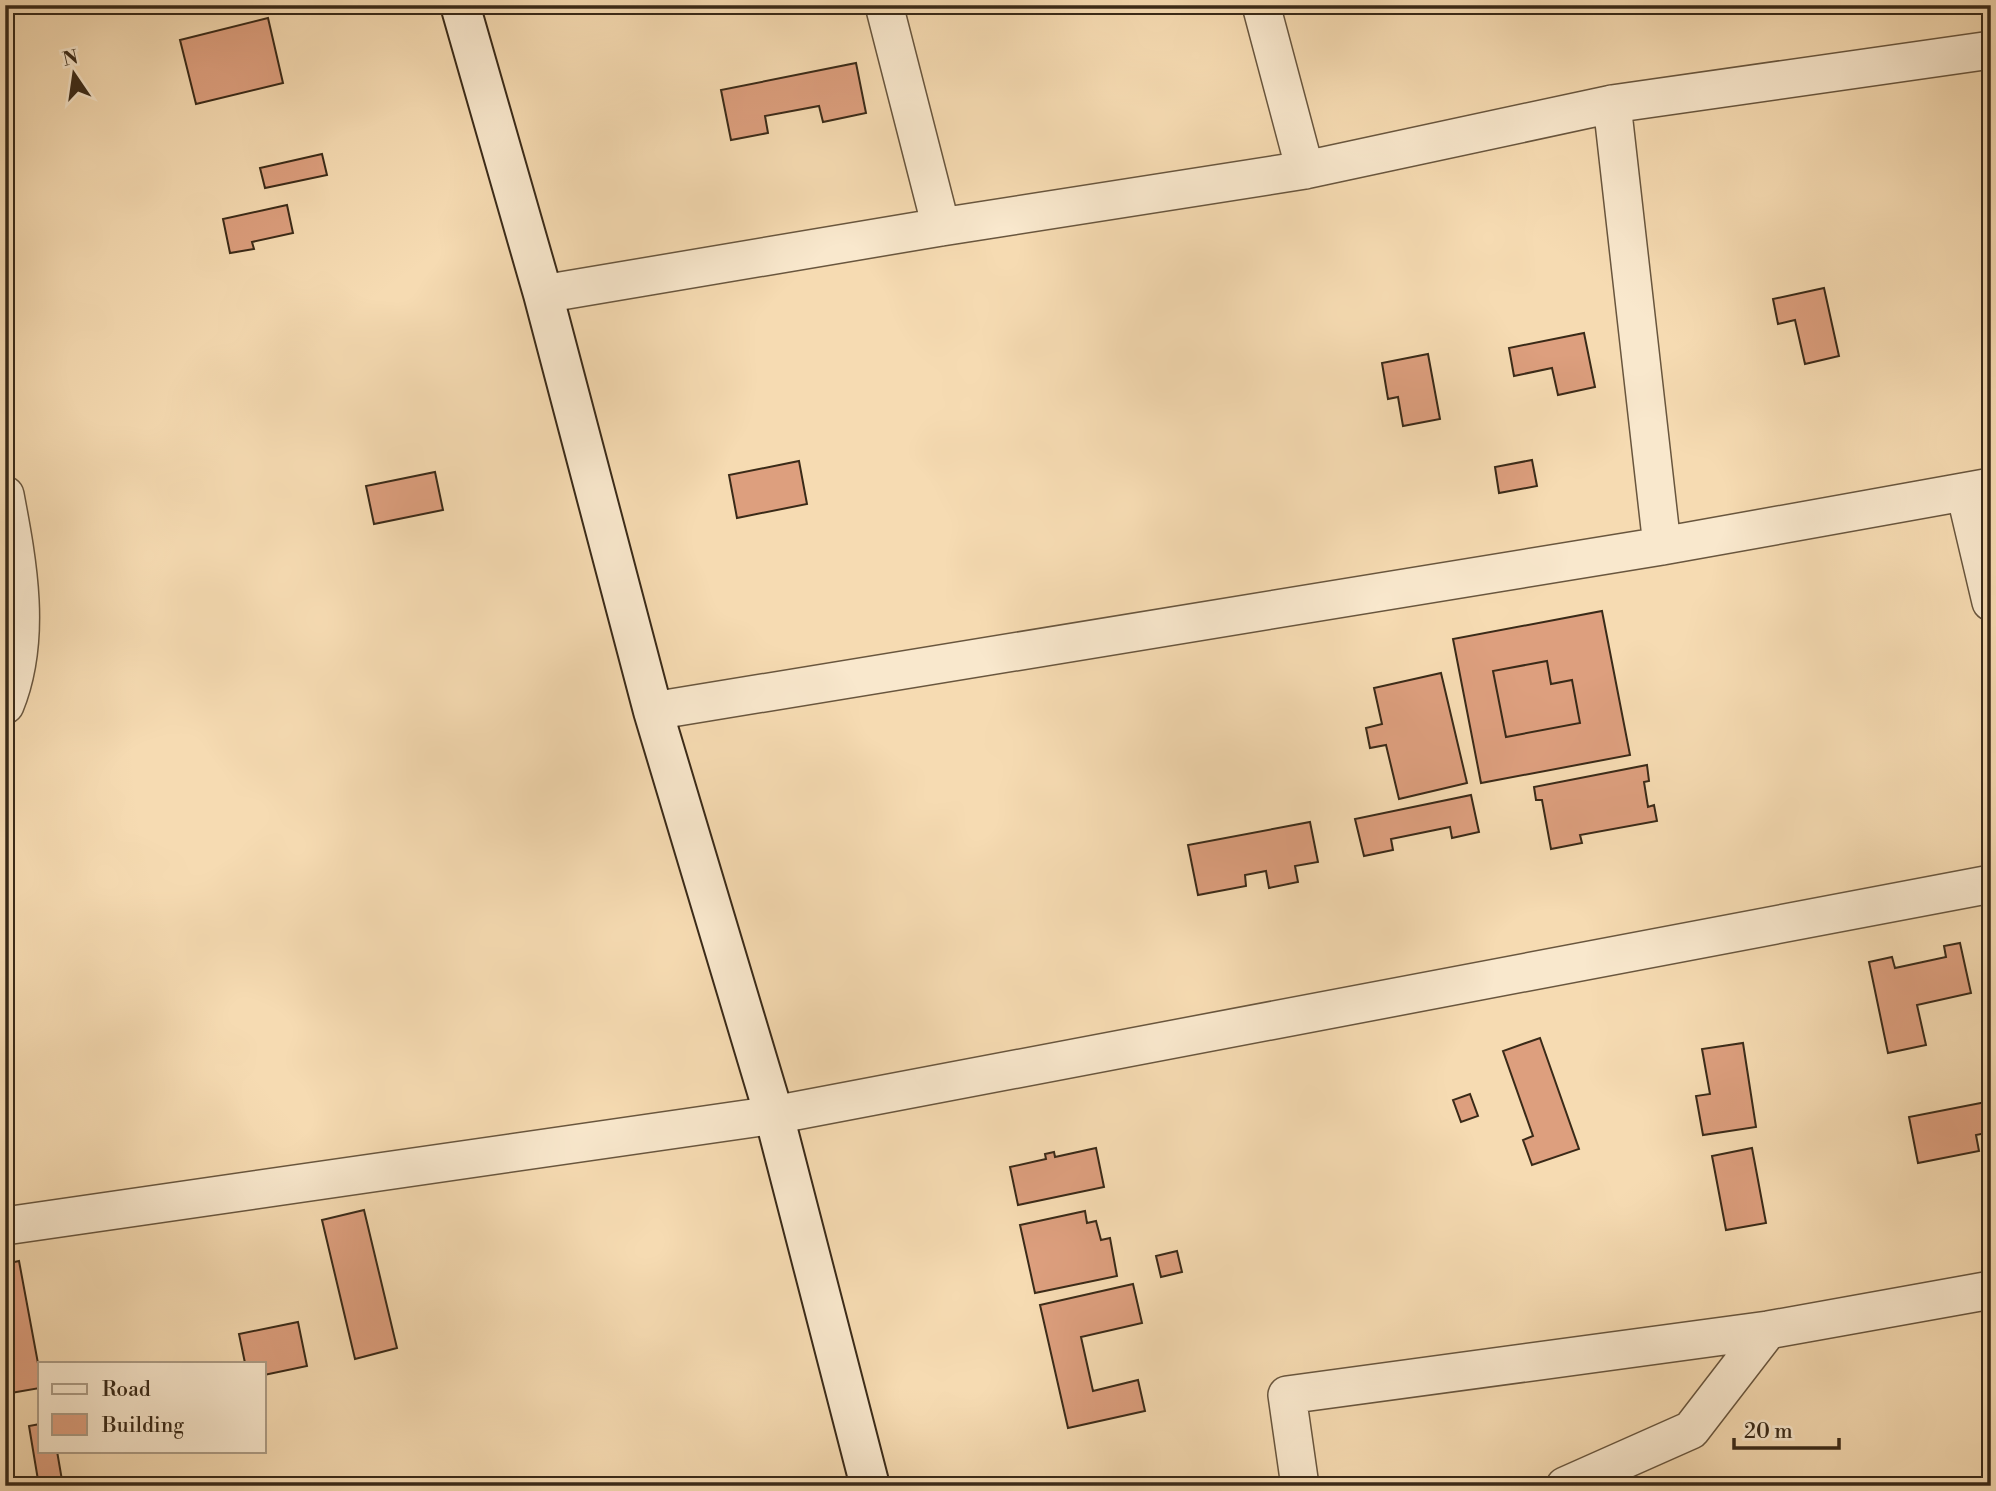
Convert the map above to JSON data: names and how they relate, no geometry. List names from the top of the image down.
{
  "legend": ["Road", "Building"],
  "scale_bar": "20 m",
  "north": "top"
}
